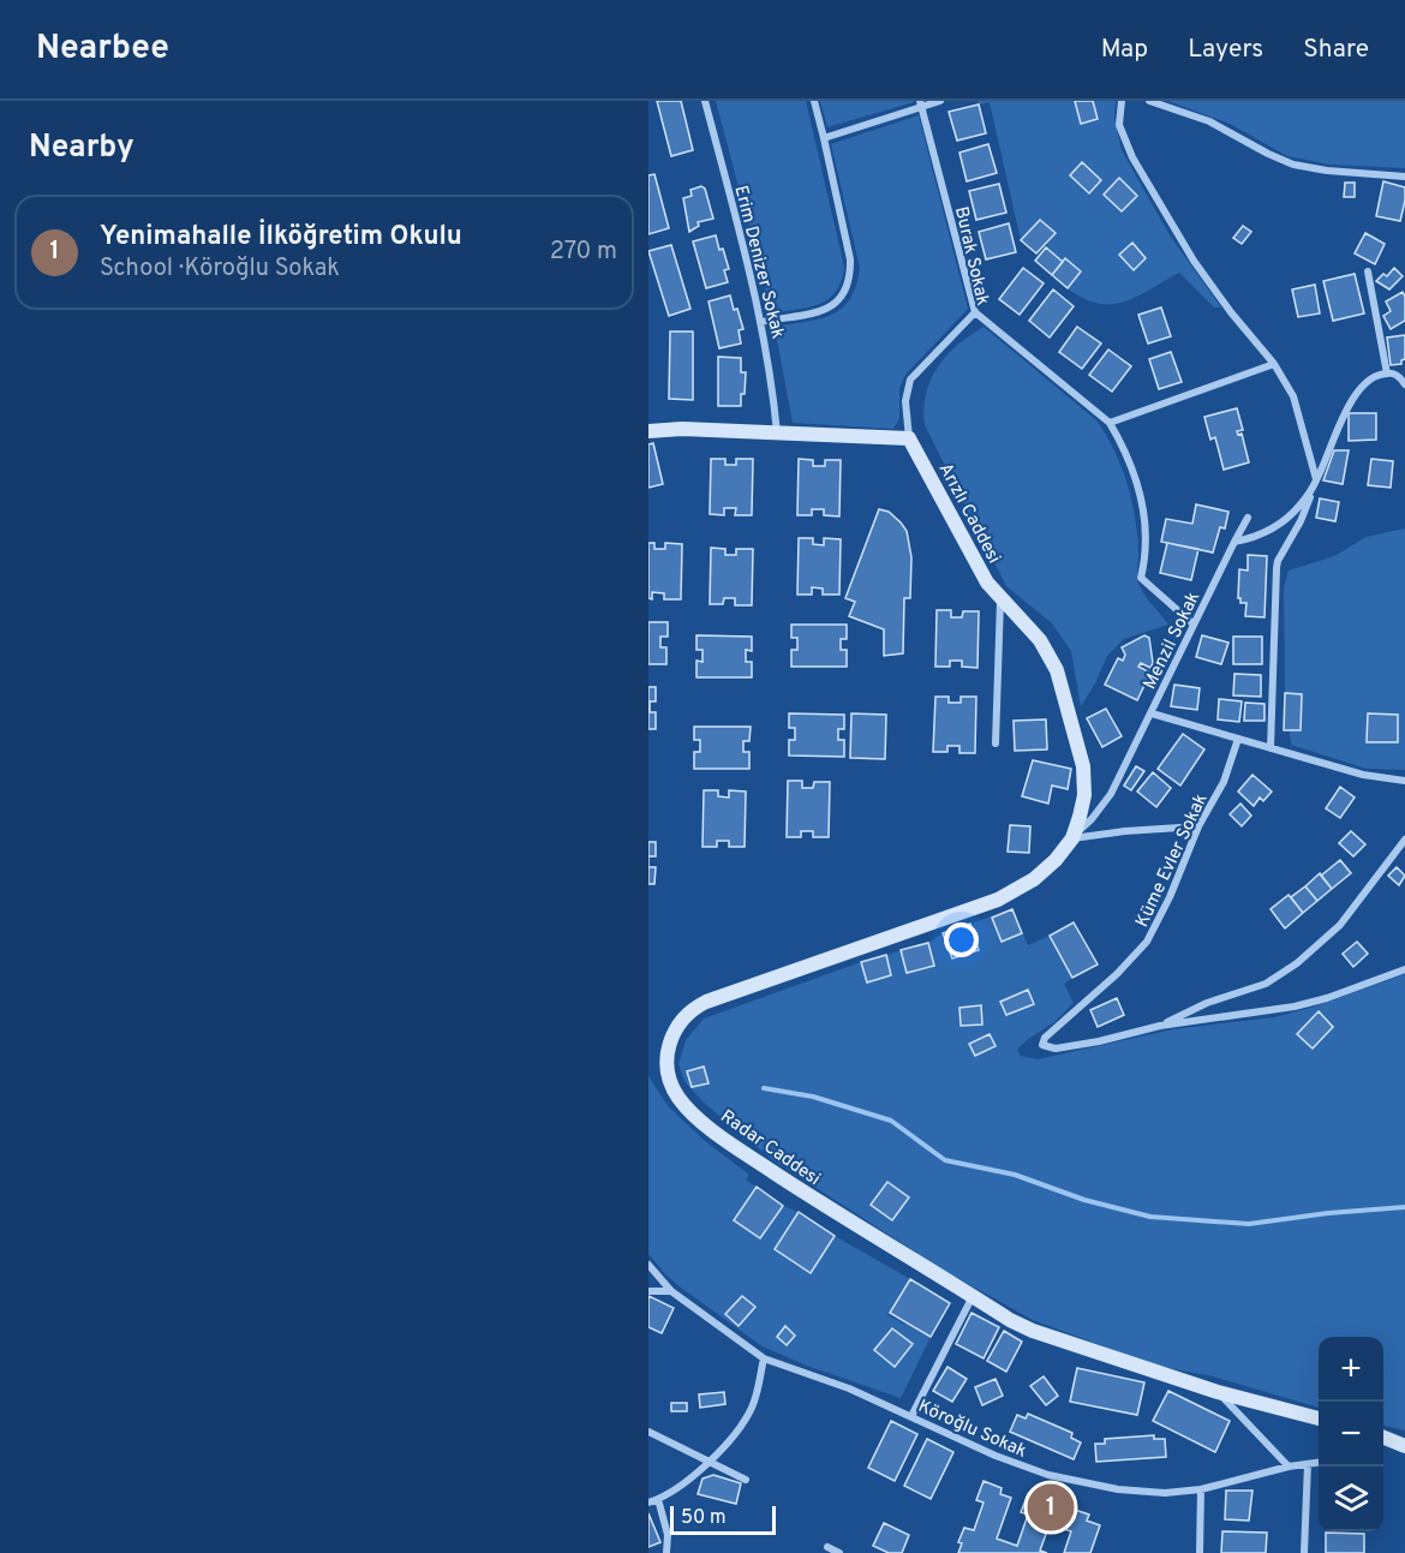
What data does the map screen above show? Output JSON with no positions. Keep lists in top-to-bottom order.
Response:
{
  "streets": {
    "street": [
      "Burak Sokak",
      "Erim Denizer Sokak",
      "Arızlı Caddesi",
      "Menzil Sokak",
      "Küme Evler Sokak",
      "Radar Caddesi",
      "Köroğlu Sokak"
    ]
  },
  "crossings": [
    ["Burak Sokak", "Arızlı Caddesi"],
    ["Arızlı Caddesi", "Menzil Sokak"],
    ["Arızlı Caddesi", "Radar Caddesi"],
    ["Menzil Sokak", "Radar Caddesi"]
  ],
  "scale_bar": "50 m",
  "page": {
    "header": "Nearbee",
    "nav": ["Map", "Layers", "Share"],
    "heading": "Nearby",
    "list": [
      {
        "mark": "1",
        "name": "Yenimahalle İlköğretim Okulu",
        "note": "School · Köroğlu Sokak",
        "value": "270 m"
      }
    ],
    "map_buttons": ["+", "−"],
    "pins": "1",
    "scale": "50 m"
  }
}
